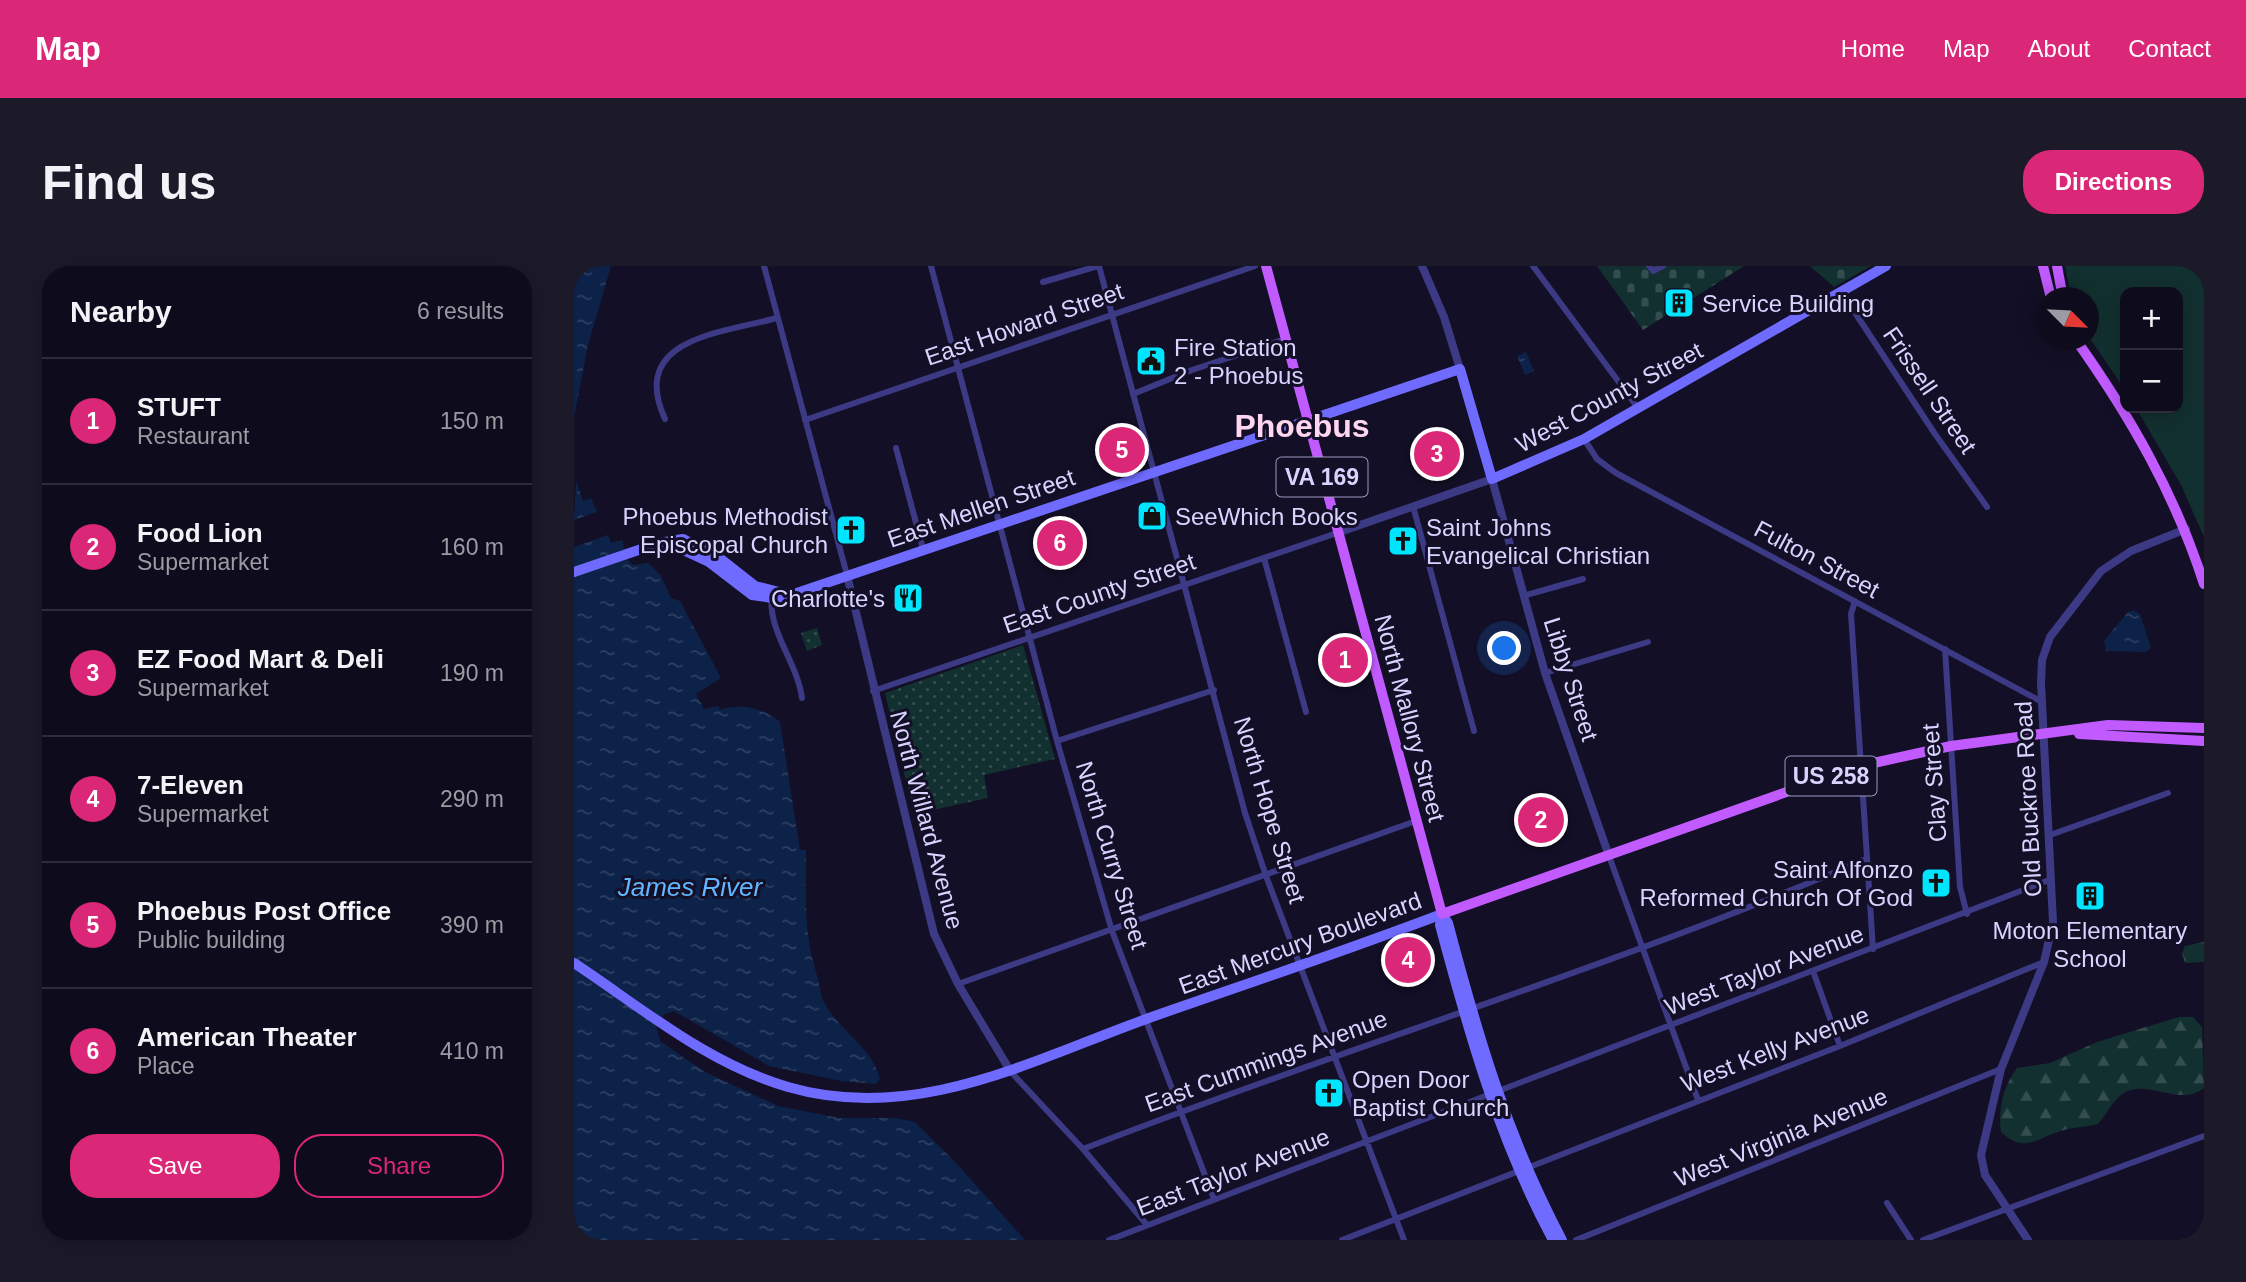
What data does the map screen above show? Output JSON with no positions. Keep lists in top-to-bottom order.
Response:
{
  "streets": {
    "main road": [
      "West County Street",
      "VA 169",
      "East Mellen Street",
      "Libby Street",
      "North Mallory Street",
      "US 258",
      "East Mercury Boulevard"
    ],
    "street": [
      "East Howard Street",
      "Frissell Street",
      "Fulton Street",
      "East County Street",
      "Clay Street",
      "Old Buckroe Road",
      "North Hope Street",
      "North Willard Avenue",
      "North Curry Street",
      "West Taylor Avenue",
      "West Kelly Avenue",
      "East Cummings Avenue",
      "West Virginia Avenue",
      "East Taylor Avenue"
    ]
  },
  "crossings": [
    ["East Howard Street", "North Hope Street"],
    ["East Howard Street", "North Curry Street"],
    ["Frissell Street", "West County Street"],
    ["West County Street", "VA 169"],
    ["West County Street", "Fulton Street"],
    ["West County Street", "East County Street"],
    ["West County Street", "Libby Street"],
    ["West County Street", "North Mallory Street"],
    ["VA 169", "East Mellen Street"],
    ["VA 169", "East County Street"],
    ["VA 169", "North Mallory Street"],
    ["East Mellen Street", "Libby Street"],
    ["East Mellen Street", "North Hope Street"],
    ["East Mellen Street", "North Willard Avenue"],
    ["East Mellen Street", "North Curry Street"],
    ["Fulton Street", "Clay Street"],
    ["Fulton Street", "Old Buckroe Road"],
    ["East County Street", "North Mallory Street"],
    ["East County Street", "North Hope Street"],
    ["East County Street", "North Willard Avenue"],
    ["East County Street", "North Curry Street"],
    ["Libby Street", "East Mercury Boulevard"],
    ["Libby Street", "West Taylor Avenue"],
    ["Libby Street", "West Kelly Avenue"],
    ["Libby Street", "East Cummings Avenue"],
    ["North Mallory Street", "East Mercury Boulevard"],
    ["North Mallory Street", "West Taylor Avenue"],
    ["North Mallory Street", "West Kelly Avenue"],
    ["North Mallory Street", "East Cummings Avenue"],
    ["North Mallory Street", "East Taylor Avenue"],
    ["Clay Street", "East Mercury Boulevard"],
    ["Clay Street", "West Taylor Avenue"],
    ["Old Buckroe Road", "East Mercury Boulevard"],
    ["Old Buckroe Road", "West Taylor Avenue"],
    ["Old Buckroe Road", "West Kelly Avenue"],
    ["Old Buckroe Road", "West Virginia Avenue"],
    ["North Hope Street", "East Mercury Boulevard"],
    ["North Hope Street", "West Kelly Avenue"],
    ["North Hope Street", "East Cummings Avenue"],
    ["North Hope Street", "East Taylor Avenue"],
    ["North Willard Avenue", "East Mercury Boulevard"],
    ["North Willard Avenue", "East Cummings Avenue"],
    ["North Willard Avenue", "East Taylor Avenue"],
    ["North Curry Street", "East Mercury Boulevard"],
    ["North Curry Street", "East Cummings Avenue"],
    ["North Curry Street", "East Taylor Avenue"],
    ["West Taylor Avenue", "East Taylor Avenue"]
  ],
  "districts": ["Phoebus"],
  "water": ["James River"],
  "places": {
    "building": ["Service Building", "Moton Elementary School"],
    "public building": ["Fire Station 2 - Phoebus"],
    "shop": ["SeeWhich Books"],
    "church": [
      "Phoebus Methodist Episcopal Church",
      "Saint Johns Evangelical Christian",
      "Saint Alfonzo Reformed Church Of God",
      "Open Door Baptist Church"
    ],
    "restaurant": ["Charlotte's"]
  },
  "north": "bottom right",
  "page": {
    "header": "Map",
    "nav": [
      "Home",
      "Map",
      "About",
      "Contact"
    ],
    "buttons": [
      "Directions",
      ["Save", "Share"]
    ],
    "title": "Find us",
    "heading": ["Nearby", "6 results"],
    "map_buttons": ["+", "−"],
    "list": [
      {
        "mark": "1",
        "name": "STUFT",
        "note": "Restaurant",
        "value": "150 m"
      },
      {
        "mark": "2",
        "name": "Food Lion",
        "note": "Supermarket",
        "value": "160 m"
      },
      {
        "mark": "3",
        "name": "EZ Food Mart & Deli",
        "note": "Supermarket",
        "value": "190 m"
      },
      {
        "mark": "4",
        "name": "7-Eleven",
        "note": "Supermarket",
        "value": "290 m"
      },
      {
        "mark": "5",
        "name": "Phoebus Post Office",
        "note": "Public building",
        "value": "390 m"
      },
      {
        "mark": "6",
        "name": "American Theater",
        "note": "Place",
        "value": "410 m"
      }
    ],
    "pins": [
      "5",
      "3",
      "6",
      "1",
      "2",
      "4"
    ]
  }
}
